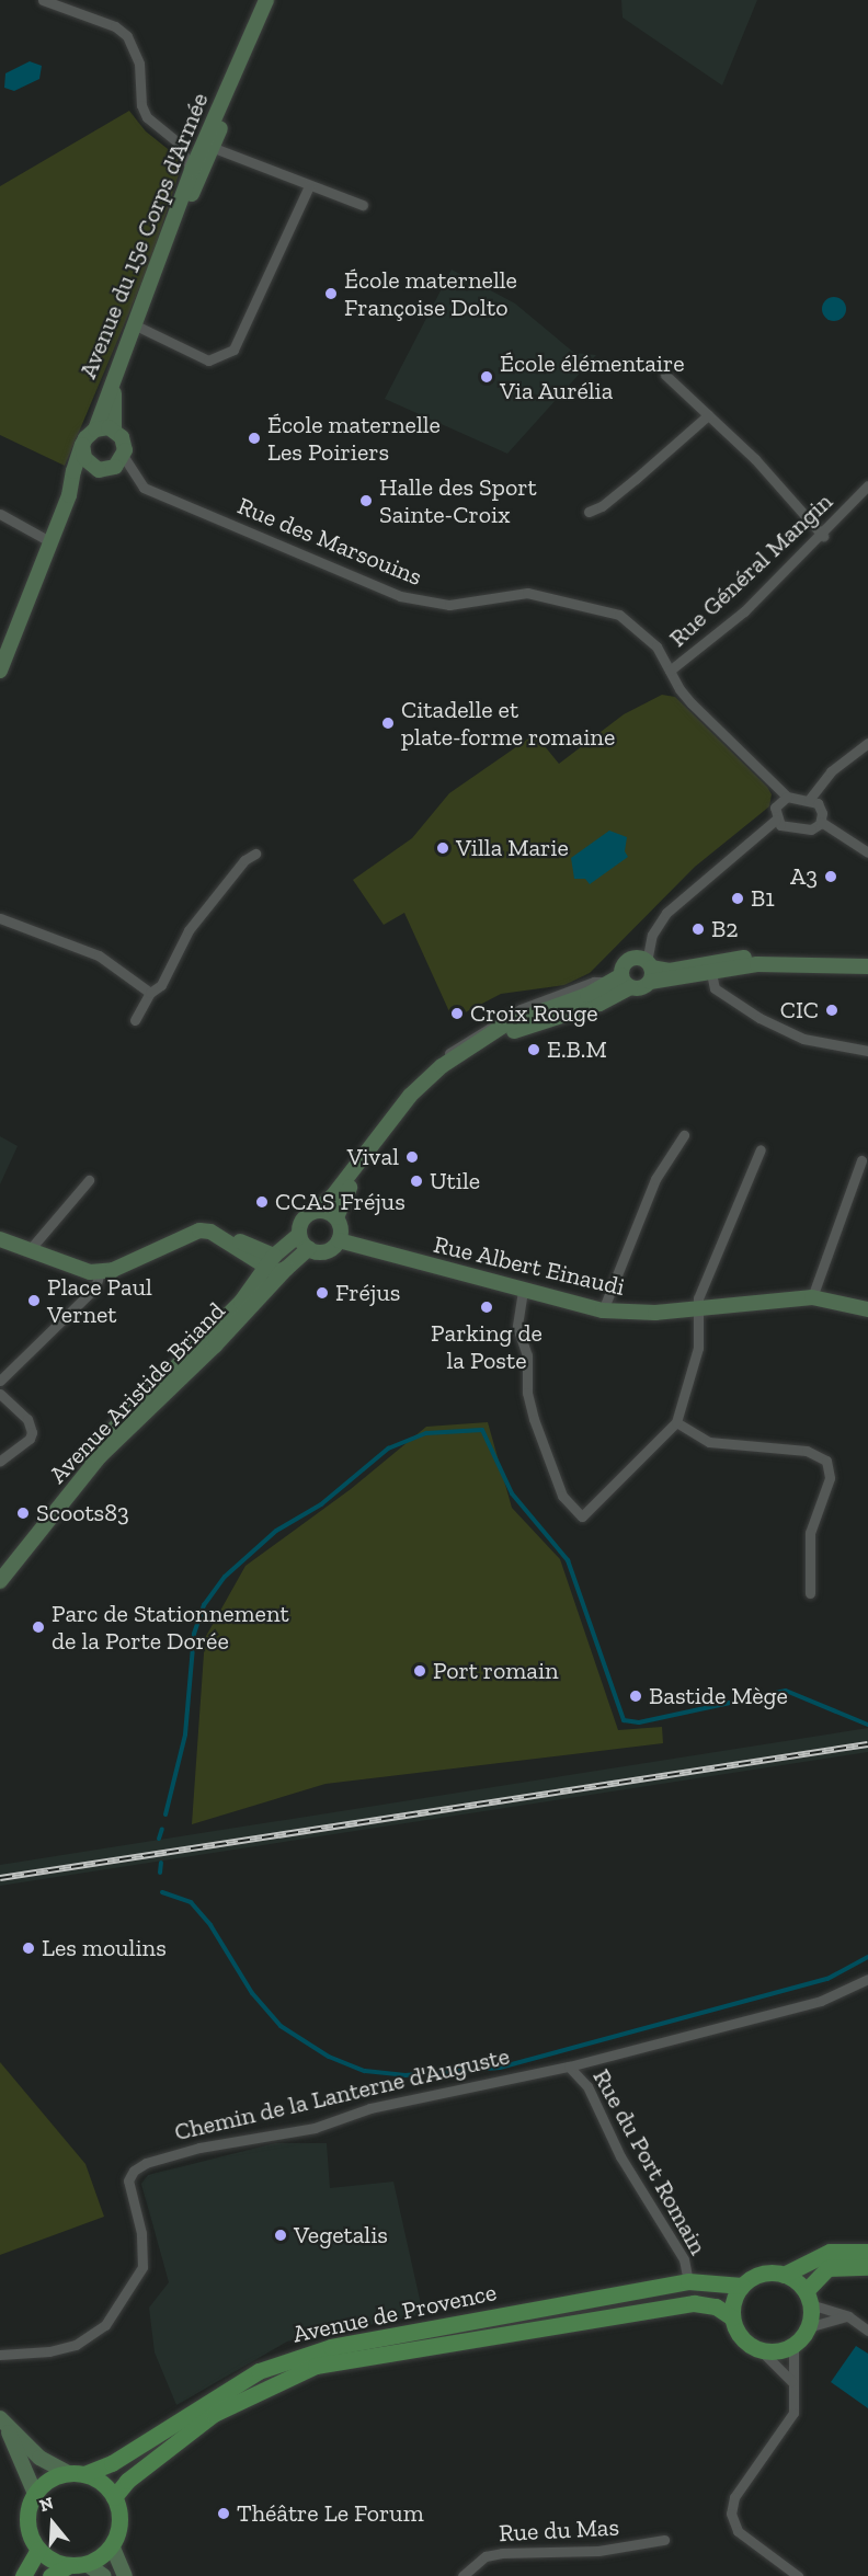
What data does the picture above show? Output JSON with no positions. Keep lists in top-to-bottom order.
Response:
{
  "streets": {
    "main road": [
      "Avenue du 15e Corps d'Armée",
      "Rue Albert Einaudi",
      "Avenue Aristide Briand",
      "Avenue de Provence"
    ],
    "street": [
      "Rue des Marsouins",
      "Rue Général Mangin",
      "Chemin de la Lanterne d'Auguste",
      "Rue du Port Romain",
      "Rue du Mas"
    ]
  },
  "crossings": [
    ["Avenue du 15e Corps d'Armée", "Rue des Marsouins"],
    ["Rue des Marsouins", "Rue Général Mangin"],
    ["Rue Albert Einaudi", "Avenue Aristide Briand"],
    ["Chemin de la Lanterne d'Auguste", "Rue du Port Romain"],
    ["Rue du Port Romain", "Avenue de Provence"]
  ],
  "places": [
    "École maternelle Françoise Dolto",
    "École élémentaire Via Aurélia",
    "École maternelle Les Poiriers",
    "Halle des Sport Sainte-Croix",
    "Citadelle et plate-forme romaine",
    "Villa Marie",
    "A3",
    "B1",
    "B2",
    "CIC",
    "Croix Rouge",
    "E.B.M",
    "Vival",
    "Utile",
    "CCAS Fréjus",
    "Fréjus",
    "Place Paul Vernet",
    "Parking de la Poste",
    "Scoots83",
    "Parc de Stationnement de la Porte Dorée",
    "Port romain",
    "Bastide Mège",
    "Les moulins",
    "Vegetalis",
    "Théâtre Le Forum"
  ],
  "north": "top"
}
